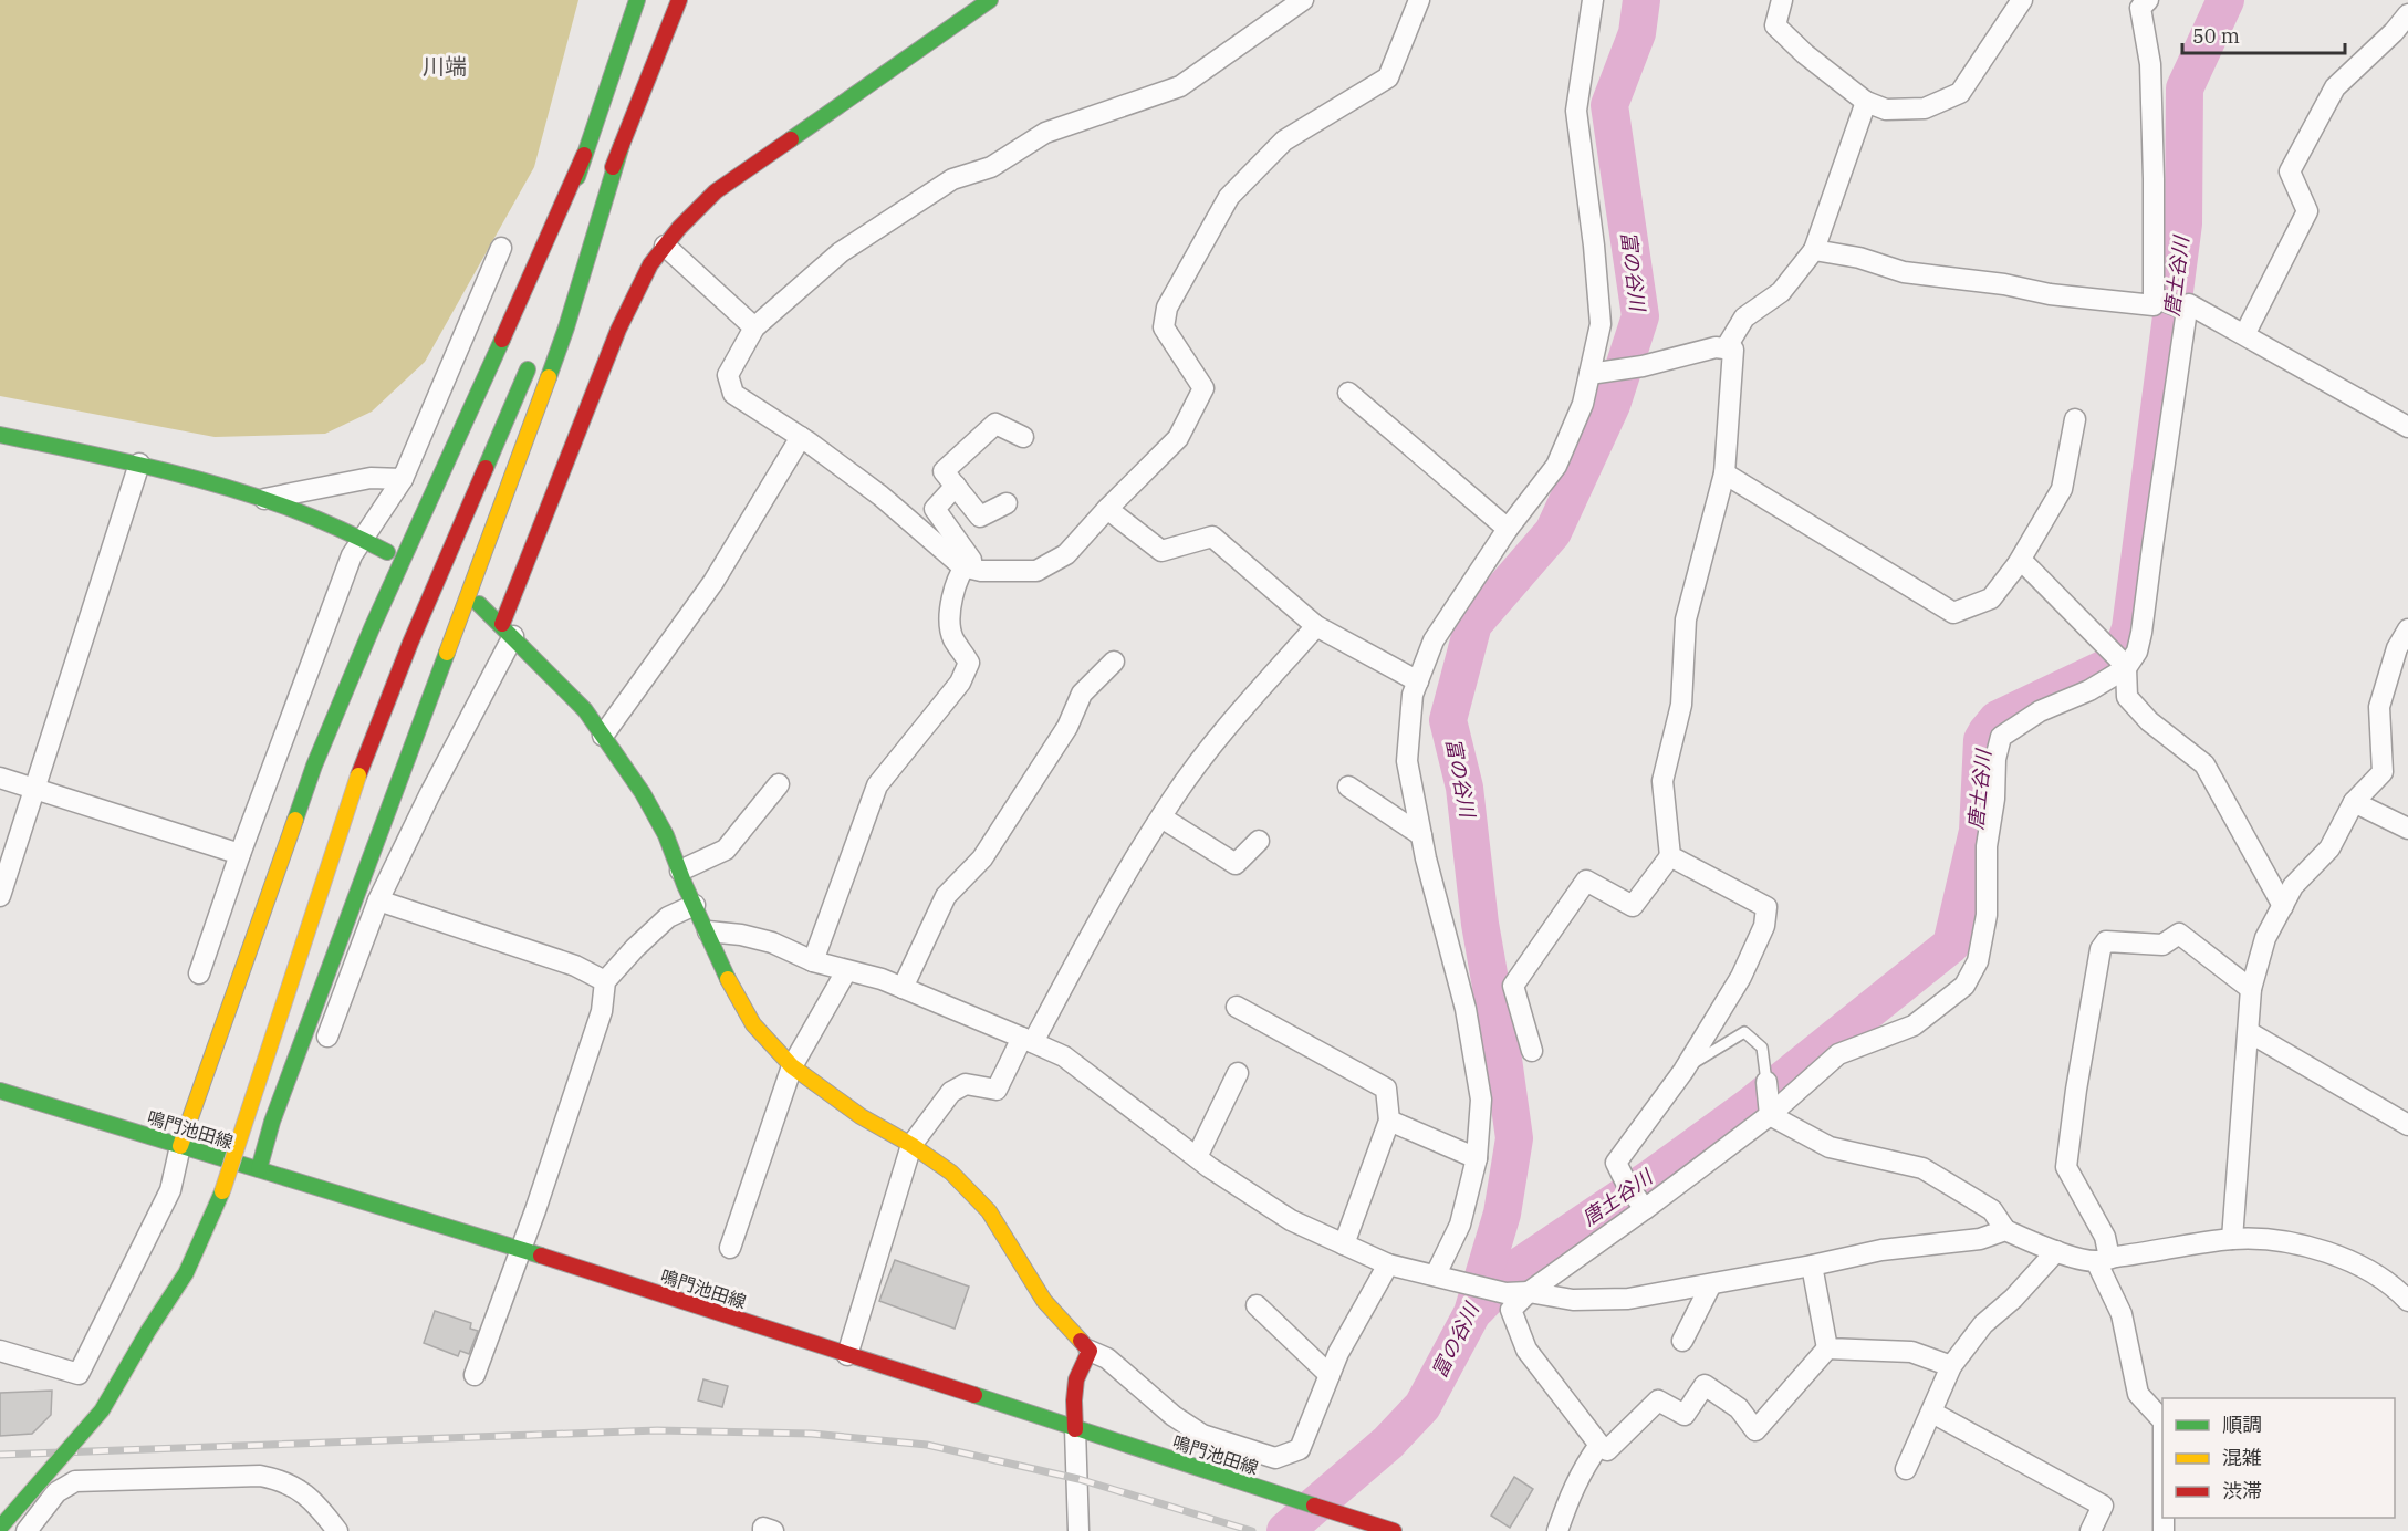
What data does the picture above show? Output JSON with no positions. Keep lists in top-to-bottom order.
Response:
{
  "streets": {
    "main road": ["鳴門池田線"]
  },
  "districts": ["川端"],
  "water": ["富の谷川", "唐土谷川"],
  "legend": ["順調", "混雑", "渋滞"],
  "scale_bar": "50 m"
}
